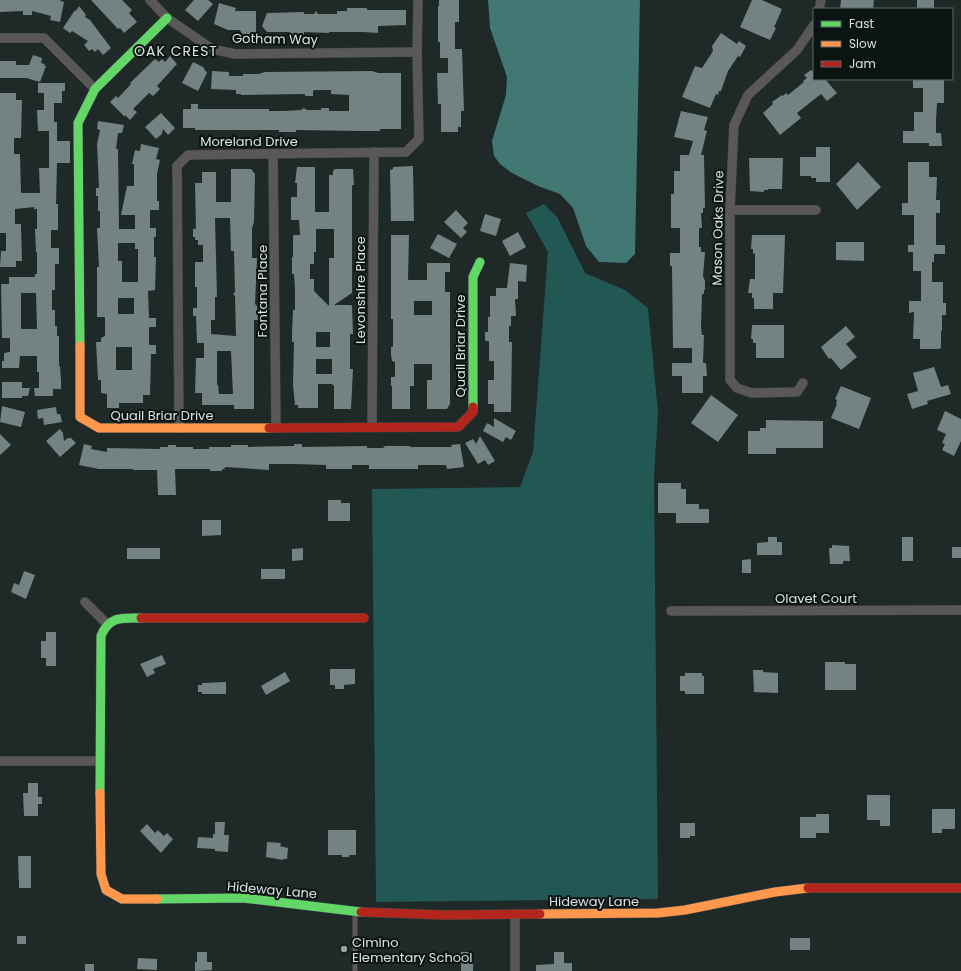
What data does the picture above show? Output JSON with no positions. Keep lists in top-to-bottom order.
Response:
{
  "streets": {
    "street": [
      "Gotham Way",
      "Moreland Drive",
      "Mason Oaks Drive",
      "Levonshire Place",
      "Fontana Place",
      "Quail Briar Drive",
      "Olavet Court",
      "Hideway Lane"
    ]
  },
  "crossings": [
    ["Gotham Way", "Moreland Drive"],
    ["Gotham Way", "Quail Briar Drive"],
    ["Moreland Drive", "Levonshire Place"],
    ["Moreland Drive", "Fontana Place"],
    ["Moreland Drive", "Quail Briar Drive"],
    ["Levonshire Place", "Quail Briar Drive"],
    ["Fontana Place", "Quail Briar Drive"]
  ],
  "districts": ["OAK CREST"],
  "places": ["Cimino Elementary School"],
  "legend": ["Fast", "Slow", "Jam"]
}
